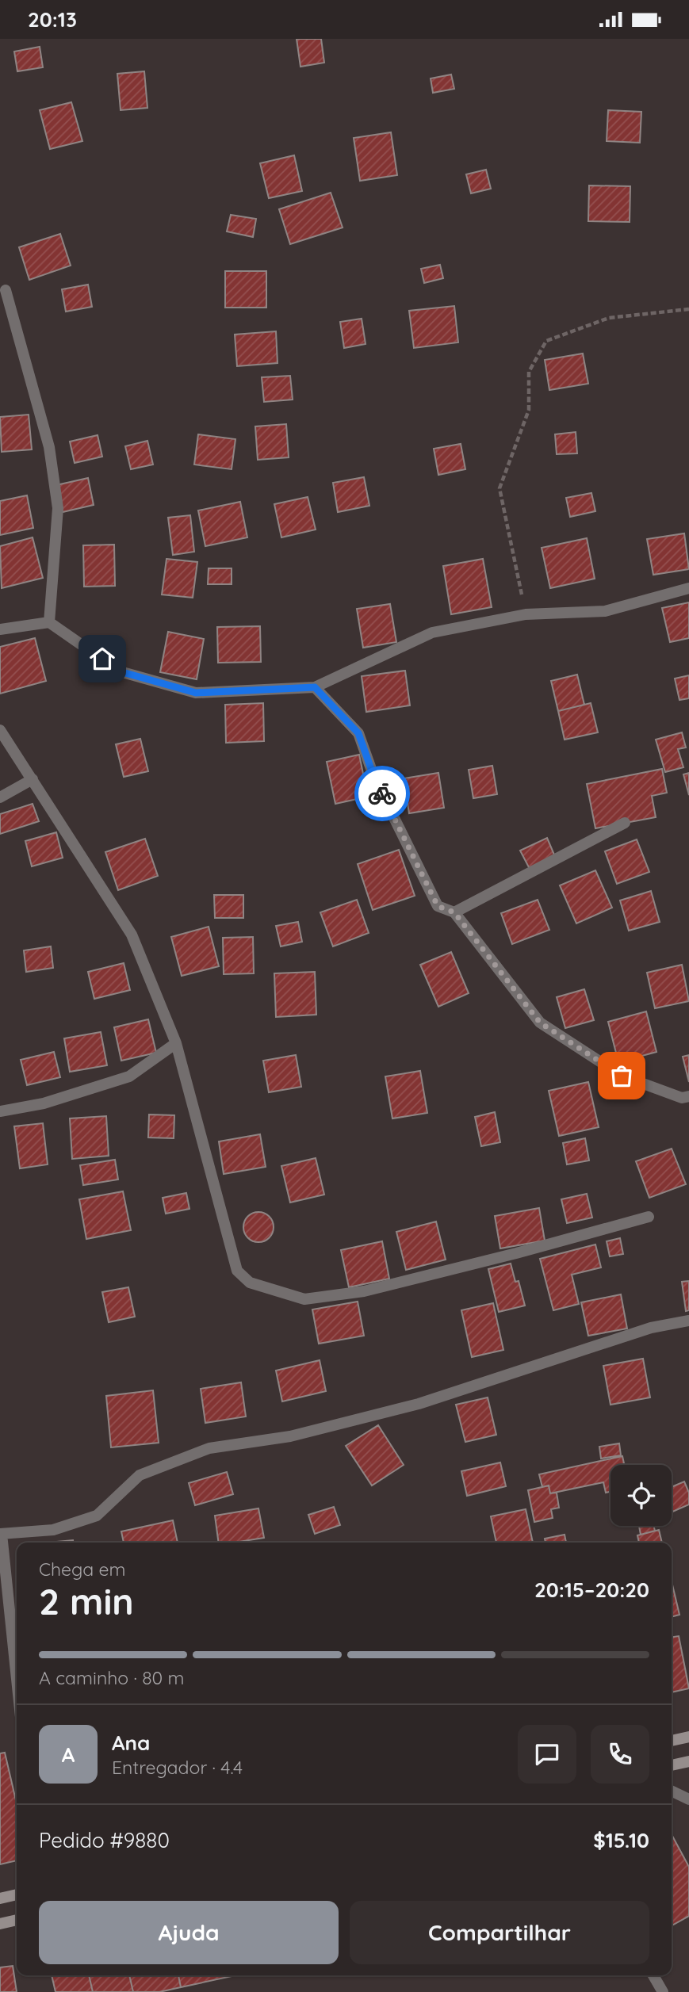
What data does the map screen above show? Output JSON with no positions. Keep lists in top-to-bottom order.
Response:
{
  "page": {
    "status": "20:13",
    "heading": ["2 min", "Chega em", "20:15–20:20"],
    "panel": [
      "Ana",
      "Entregador · 4.4",
      "Pedido #9880",
      "$15.10"
    ],
    "bar": "A caminho · 80 m",
    "round": "A",
    "buttons": ["Ajuda", "Compartilhar"]
  }
}
